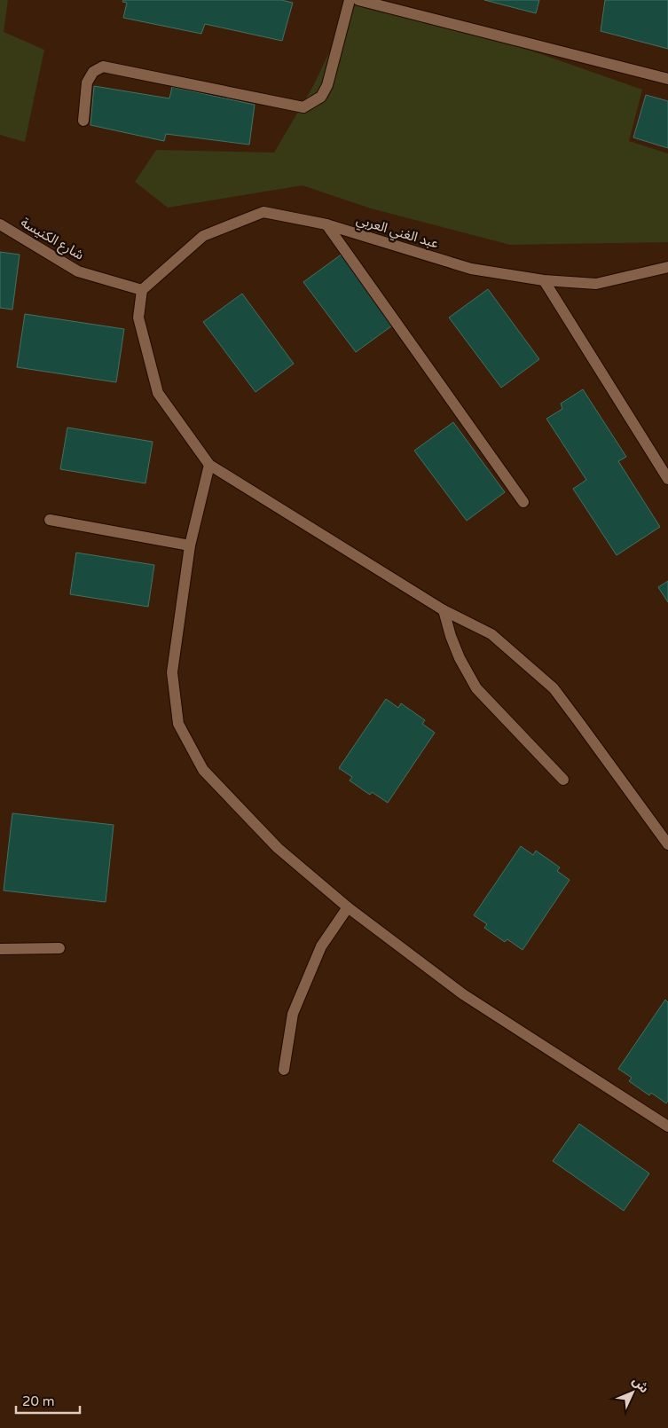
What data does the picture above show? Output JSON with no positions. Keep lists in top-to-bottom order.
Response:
{
  "streets": {
    "street": ["عبد الغني العربي", "شارع الكنيسة"]
  },
  "crossings": [
    ["عبد الغني العربي", "شارع الكنيسة"]
  ],
  "scale_bar": "20 m",
  "north": "top right"
}
